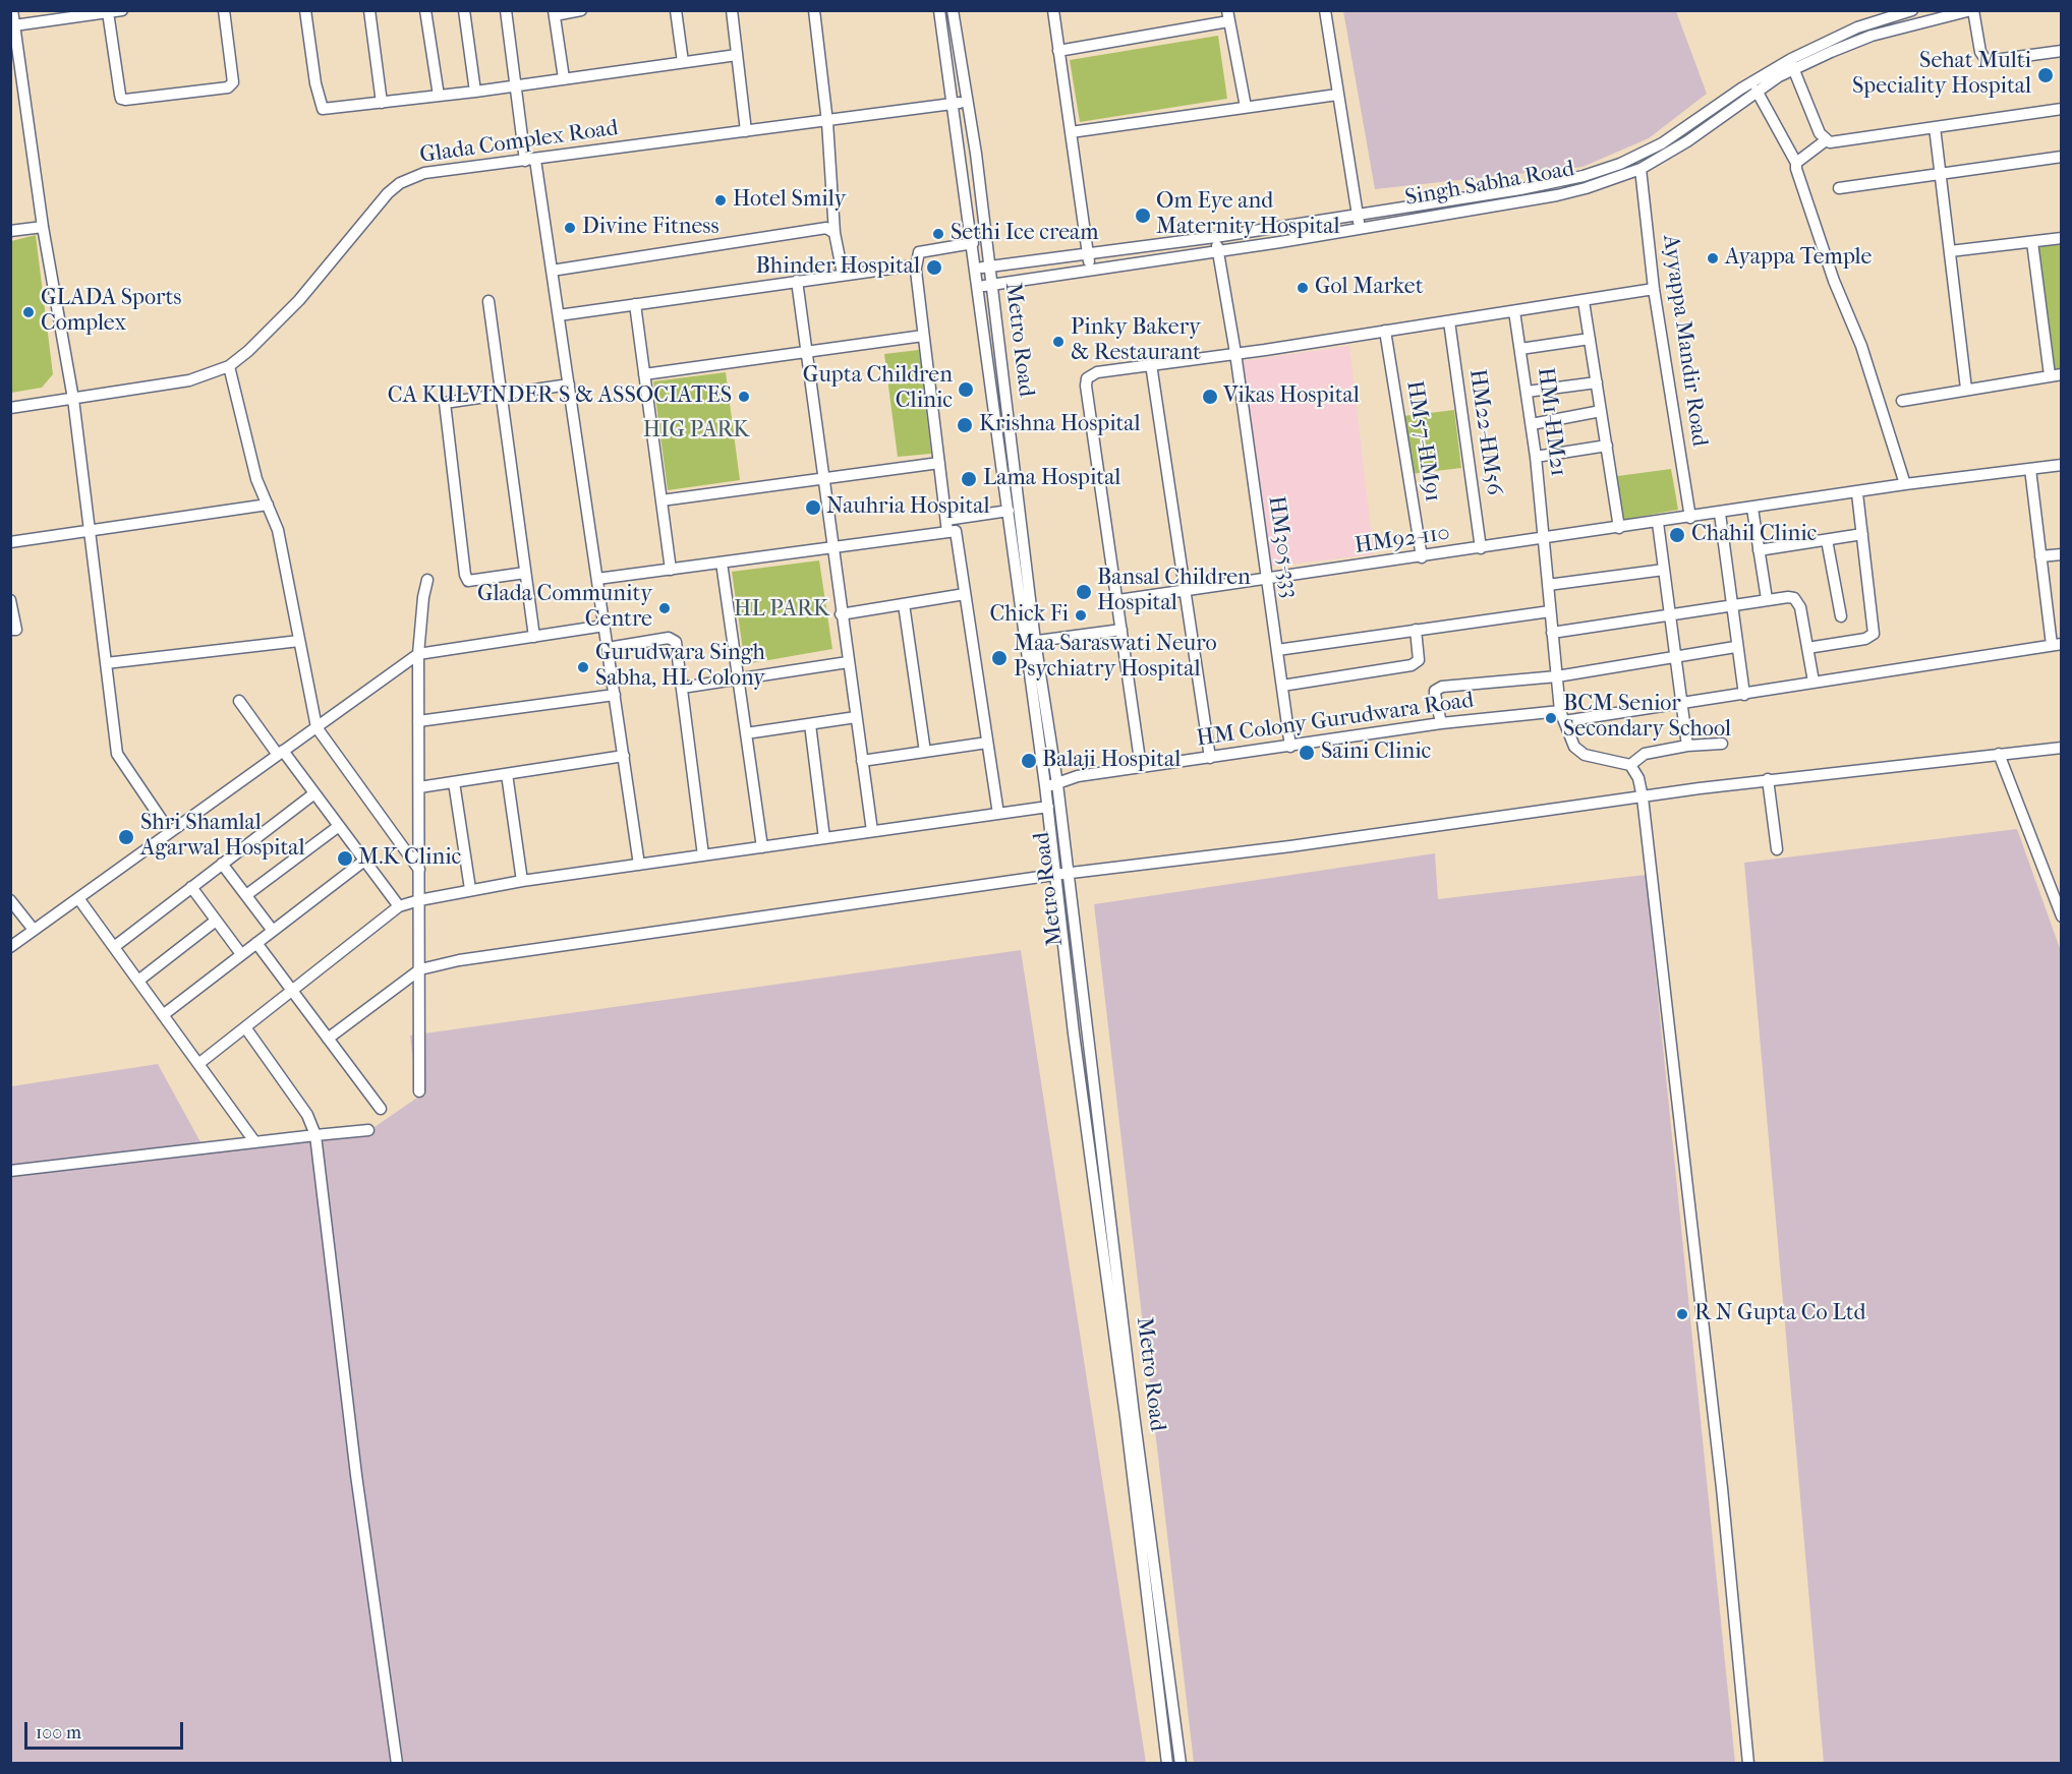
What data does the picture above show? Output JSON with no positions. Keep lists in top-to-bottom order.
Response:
{
  "streets": {
    "street": [
      "Glada Complex Road",
      "Singh Sabha Road",
      "Metro Road",
      "Ayyappa Mandir Road",
      "HM1-HM21",
      "HM22-HM56",
      "HM57-HM91",
      "HM92-110",
      "HM305-333",
      "HM Colony Gurudwara Road"
    ]
  },
  "crossings": [
    ["Glada Complex Road", "Metro Road"],
    ["Singh Sabha Road", "Metro Road"],
    ["Singh Sabha Road", "Ayyappa Mandir Road"],
    ["Singh Sabha Road", "HM305-333"],
    ["Metro Road", "HM Colony Gurudwara Road"],
    ["Ayyappa Mandir Road", "HM92-110"],
    ["HM1-HM21", "HM92-110"],
    ["HM1-HM21", "HM Colony Gurudwara Road"],
    ["HM22-HM56", "HM92-110"],
    ["HM57-HM91", "HM92-110"],
    ["HM92-110", "HM305-333"],
    ["HM305-333", "HM Colony Gurudwara Road"]
  ],
  "parks": ["HIG PARK", "HL PARK"],
  "places": [
    "Sehat Multi Speciality Hospital",
    "Hotel Smily",
    "Om Eye and Maternity Hospital",
    "Divine Fitness",
    "Sethi Ice cream",
    "Ayappa Temple",
    "Bhinder Hospital",
    "Gol Market",
    "GLADA Sports Complex",
    "Pinky Bakery & Restaurant",
    "Gupta Children Clinic",
    "CA KULVINDER S & ASSOCIATES",
    "Vikas Hospital",
    "Krishna Hospital",
    "Lama Hospital",
    "Nauhria Hospital",
    "Chahil Clinic",
    "Bansal Children Hospital",
    "Glada Community Centre",
    "Chick Fi",
    "Maa Saraswati Neuro Psychiatry Hospital",
    "Gurudwara Singh Sabha, HL Colony",
    "BCM Senior Secondary School",
    "Saini Clinic",
    "Balaji Hospital",
    "Shri Shamlal Agarwal Hospital",
    "M.K Clinic",
    "R N Gupta Co Ltd"
  ],
  "scale_bar": "100 m"
}
